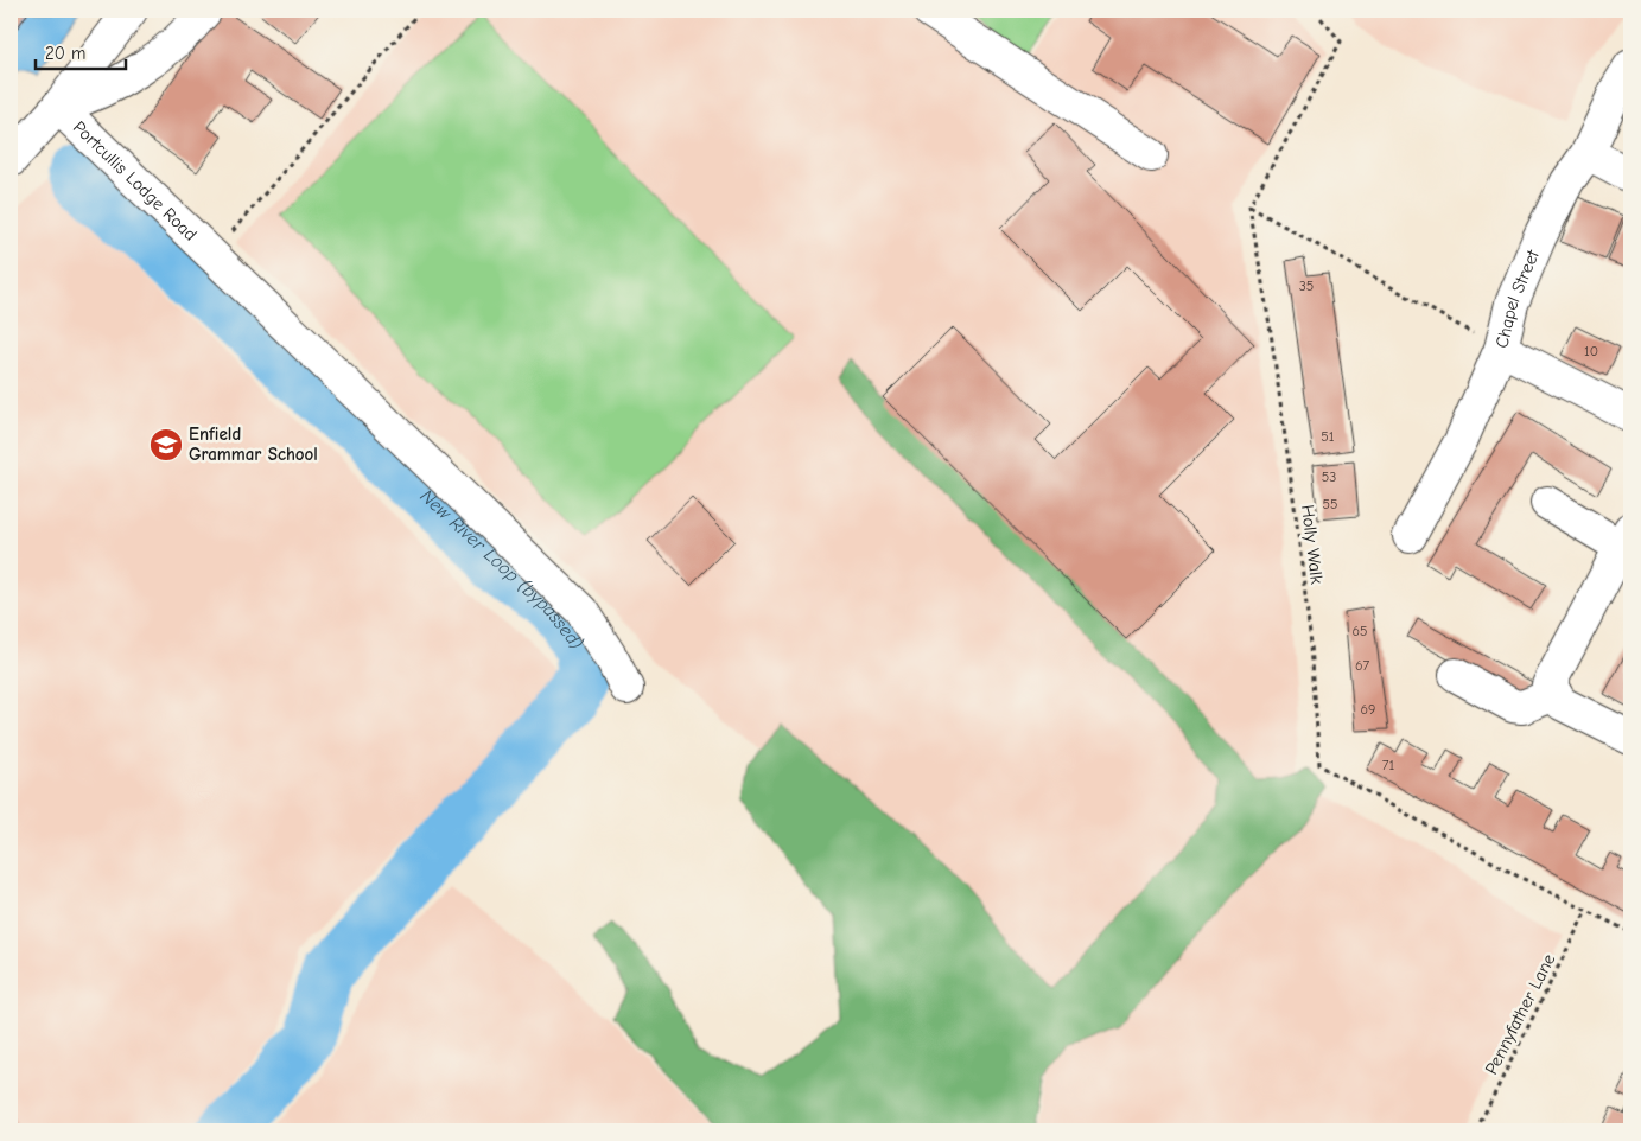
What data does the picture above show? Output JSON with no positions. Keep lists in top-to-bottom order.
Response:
{
  "streets": {
    "street": ["Portcullis Lodge Road", "Chapel Street"],
    "path": ["Holly Walk", "Pennyfather Lane"]
  },
  "crossings": [
    ["Holly Walk", "Pennyfather Lane"]
  ],
  "water": ["New River Loop (bypassed)"],
  "places": {
    "school or university": ["Enfield Grammar School"]
  },
  "house_numbers": [
    "35",
    "10",
    "51",
    "53",
    "55",
    "65",
    "67",
    "69",
    "71"
  ],
  "scale_bar": "20 m"
}
